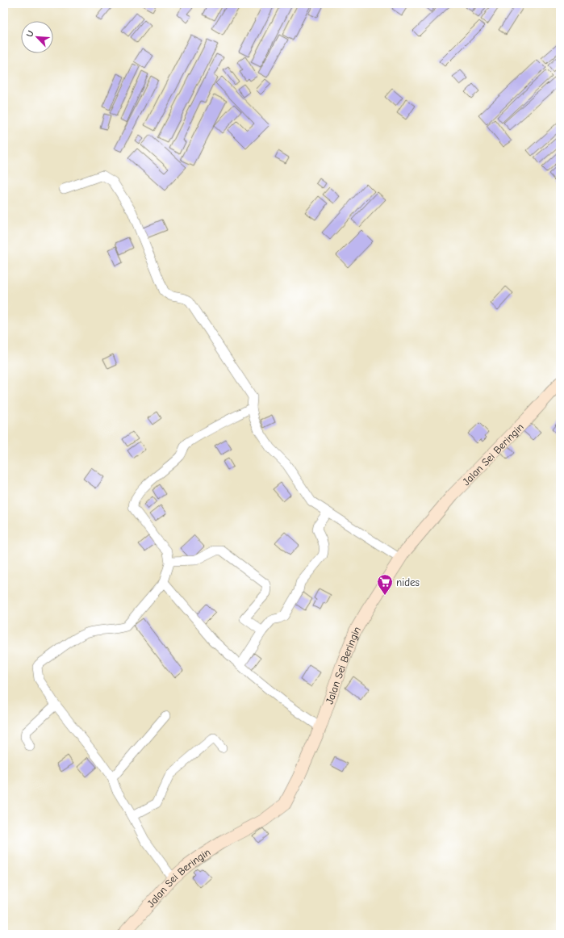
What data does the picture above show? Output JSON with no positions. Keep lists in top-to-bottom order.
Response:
{
  "streets": {
    "street": ["Jalan Sei Beringin"]
  },
  "places": {
    "supermarket": ["nides"]
  },
  "north": "top left"
}
